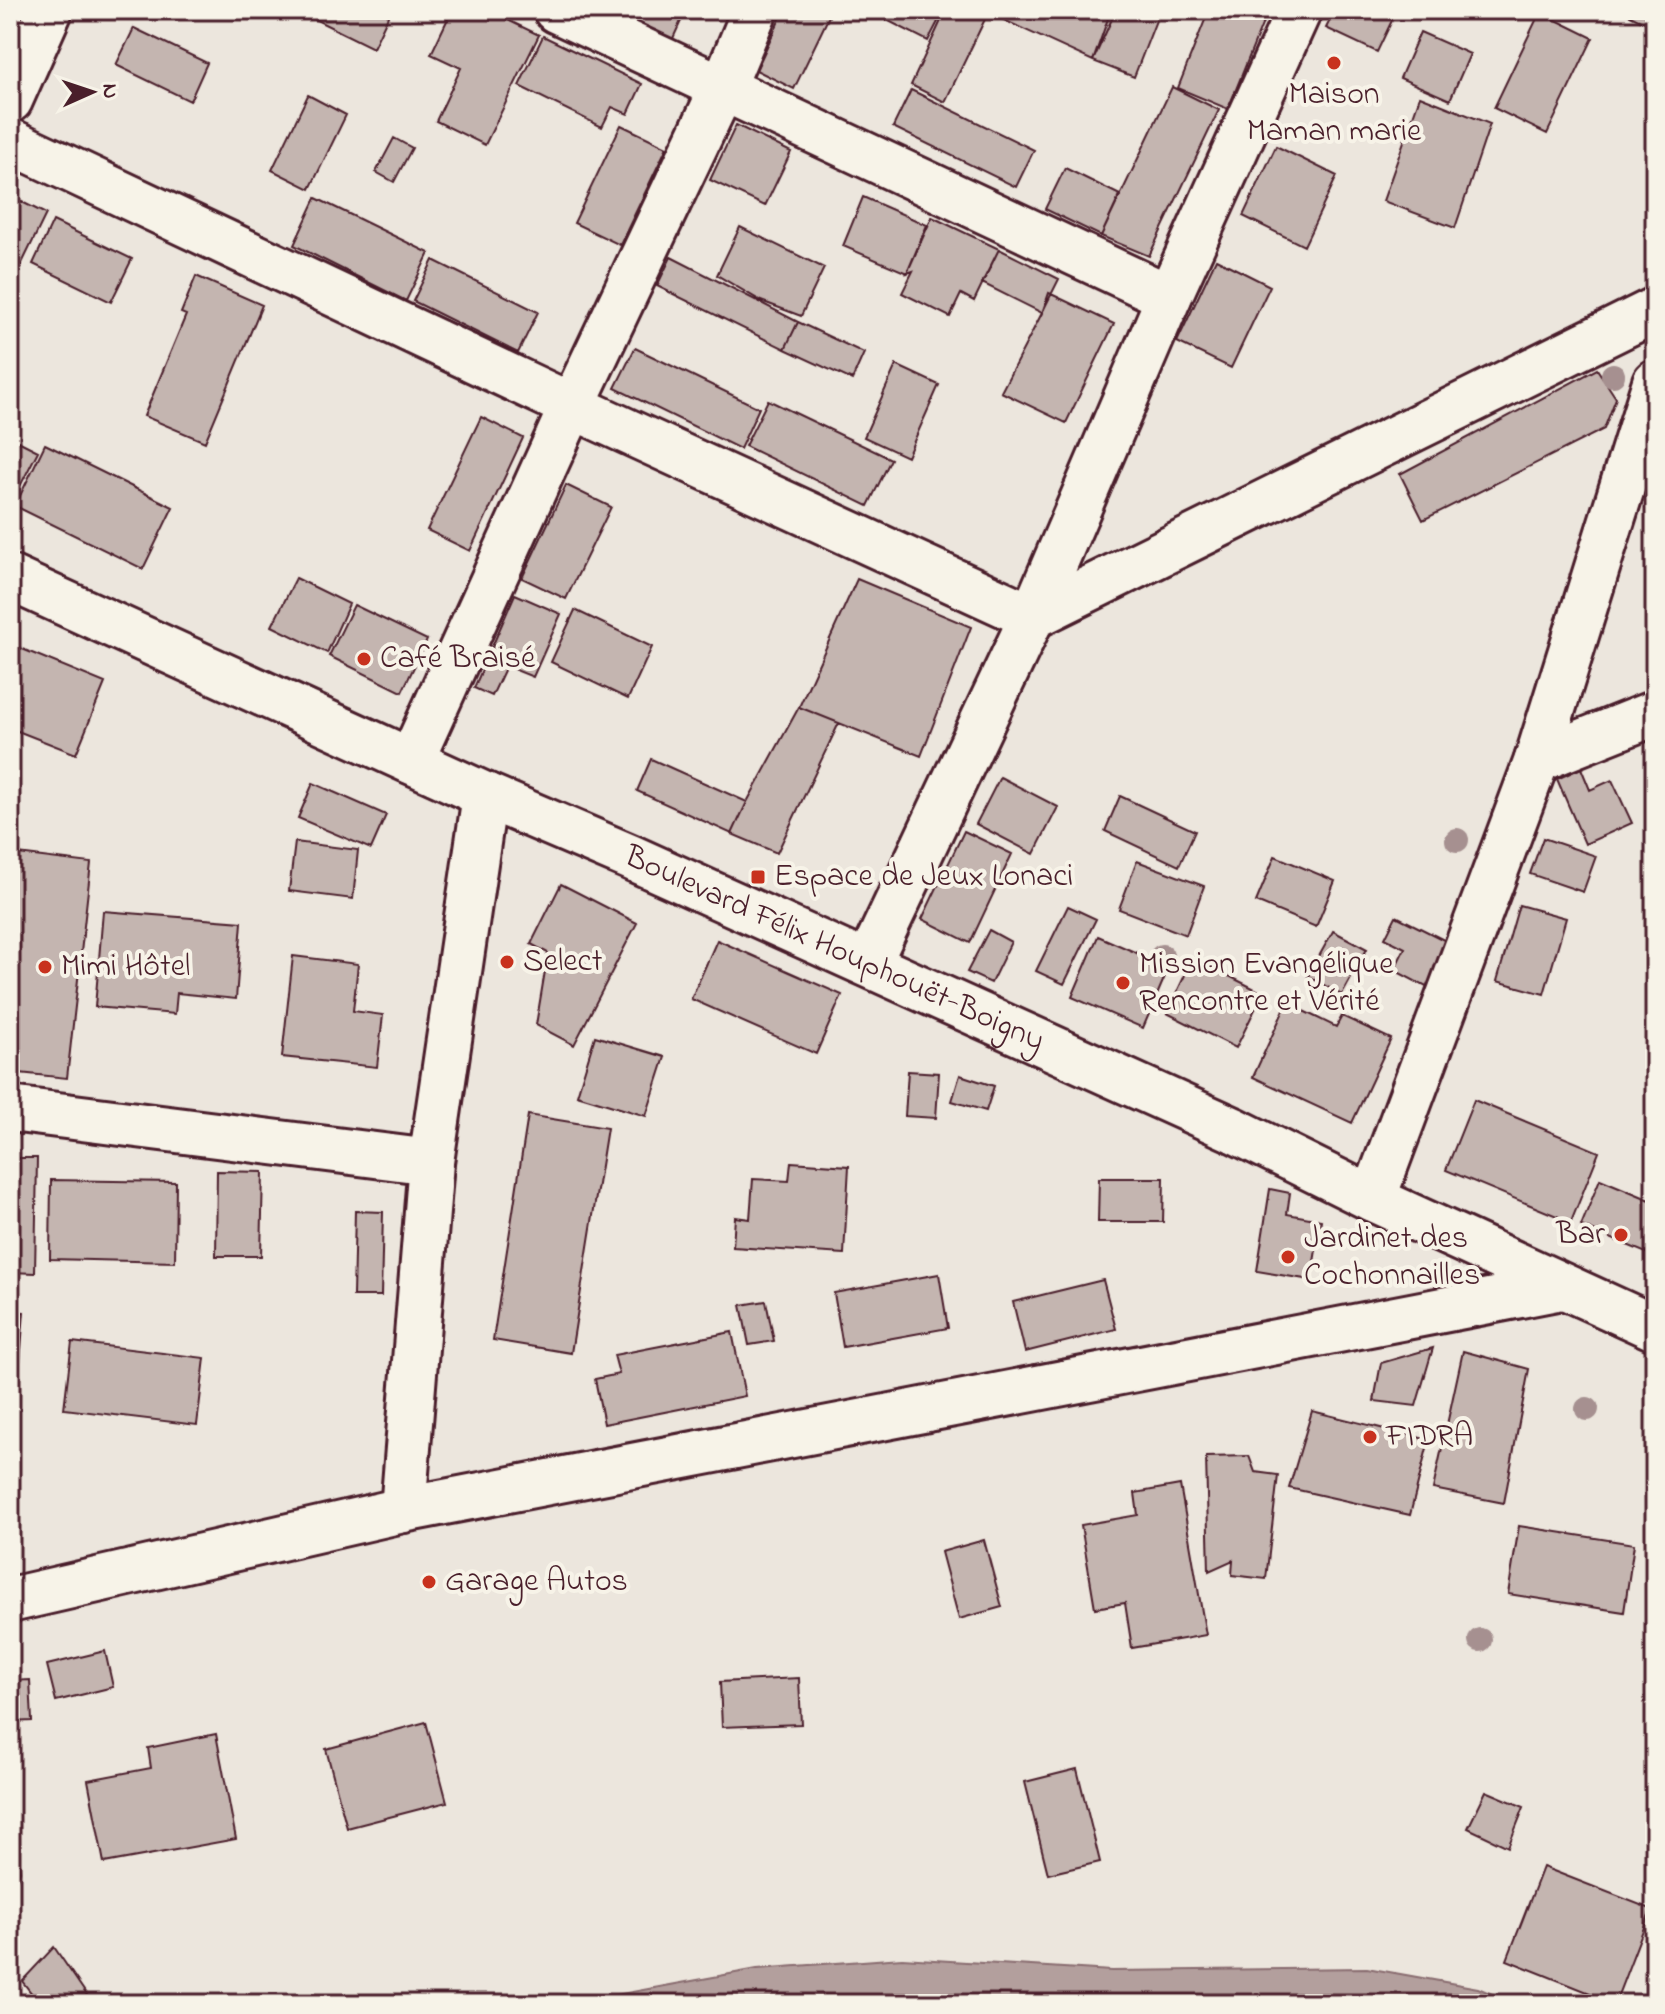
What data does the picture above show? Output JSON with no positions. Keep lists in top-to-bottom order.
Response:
{
  "streets": {
    "street": ["Boulevard Félix Houphouët-Boigny"]
  },
  "places": {
    "other": [
      "Maison Maman marie",
      "Café Braisé",
      "Select",
      "Mimi Hôtel",
      "Mission Evangélique Rencontre et Vérité",
      "Bar",
      "Jardinet des Cochonnailles",
      "FIDRA",
      "Garage Autos"
    ],
    "transit": ["Espace de Jeux Lonaci"]
  },
  "north": "right"
}
